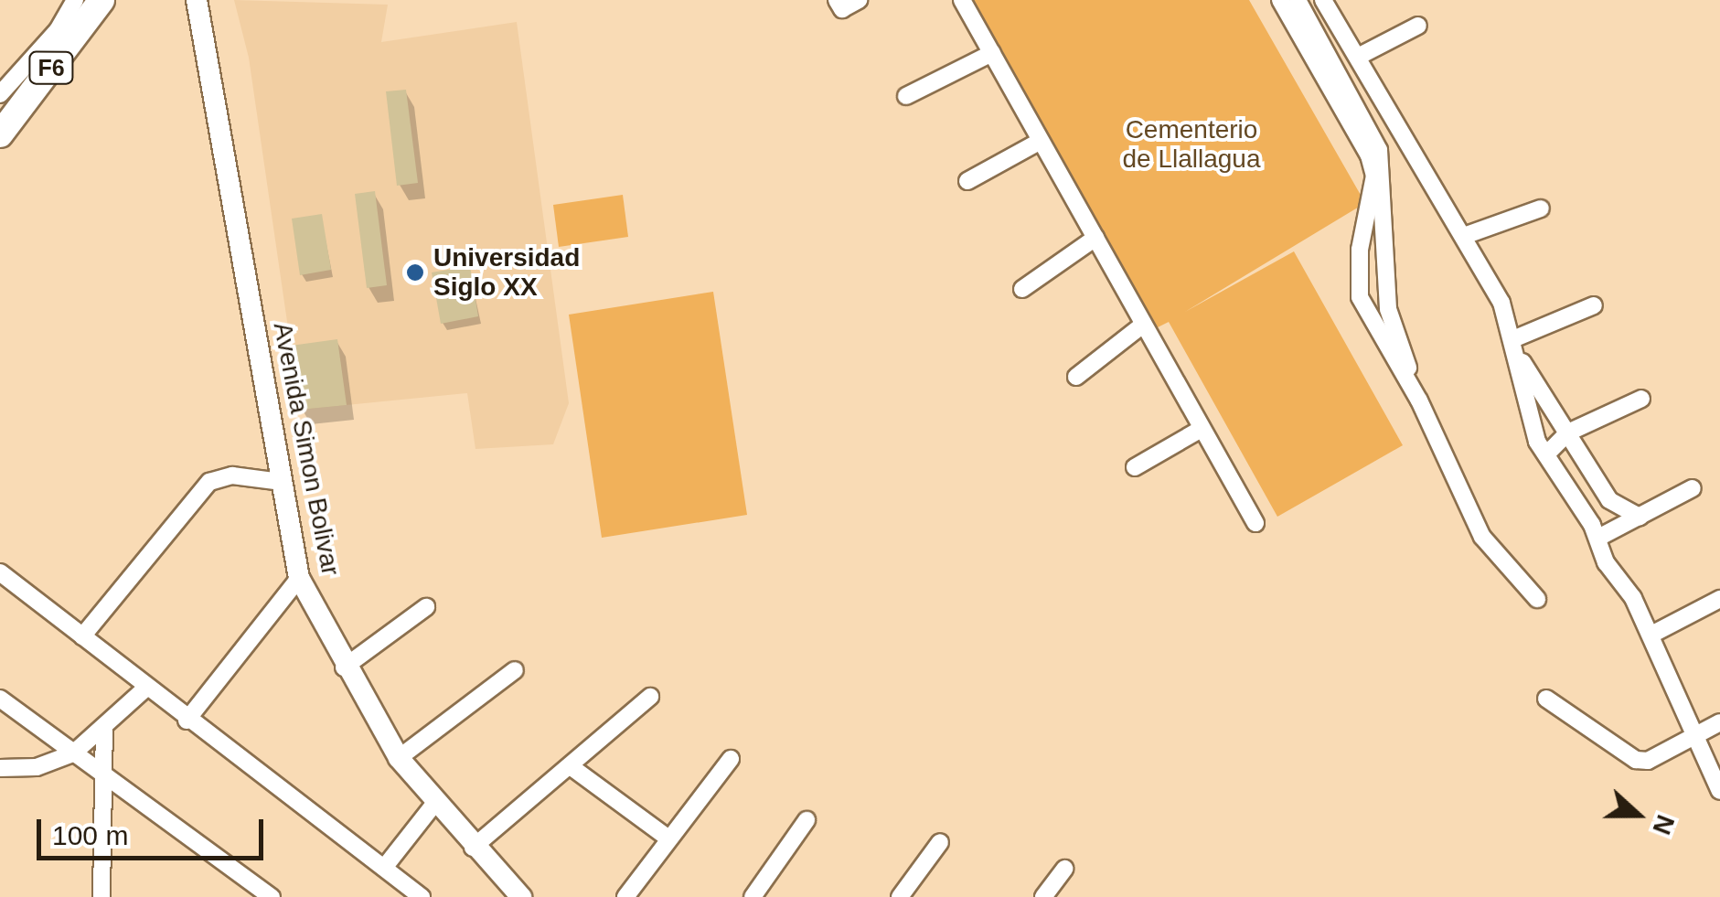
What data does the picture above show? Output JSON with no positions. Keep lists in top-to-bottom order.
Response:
{
  "streets": {
    "highway": ["F6"],
    "main road": ["Avenida Simon Bolivar"]
  },
  "parks": ["Cementerio de Llallagua"],
  "places": ["Universidad Siglo XX"],
  "scale_bar": "100 m",
  "north": "right"
}
